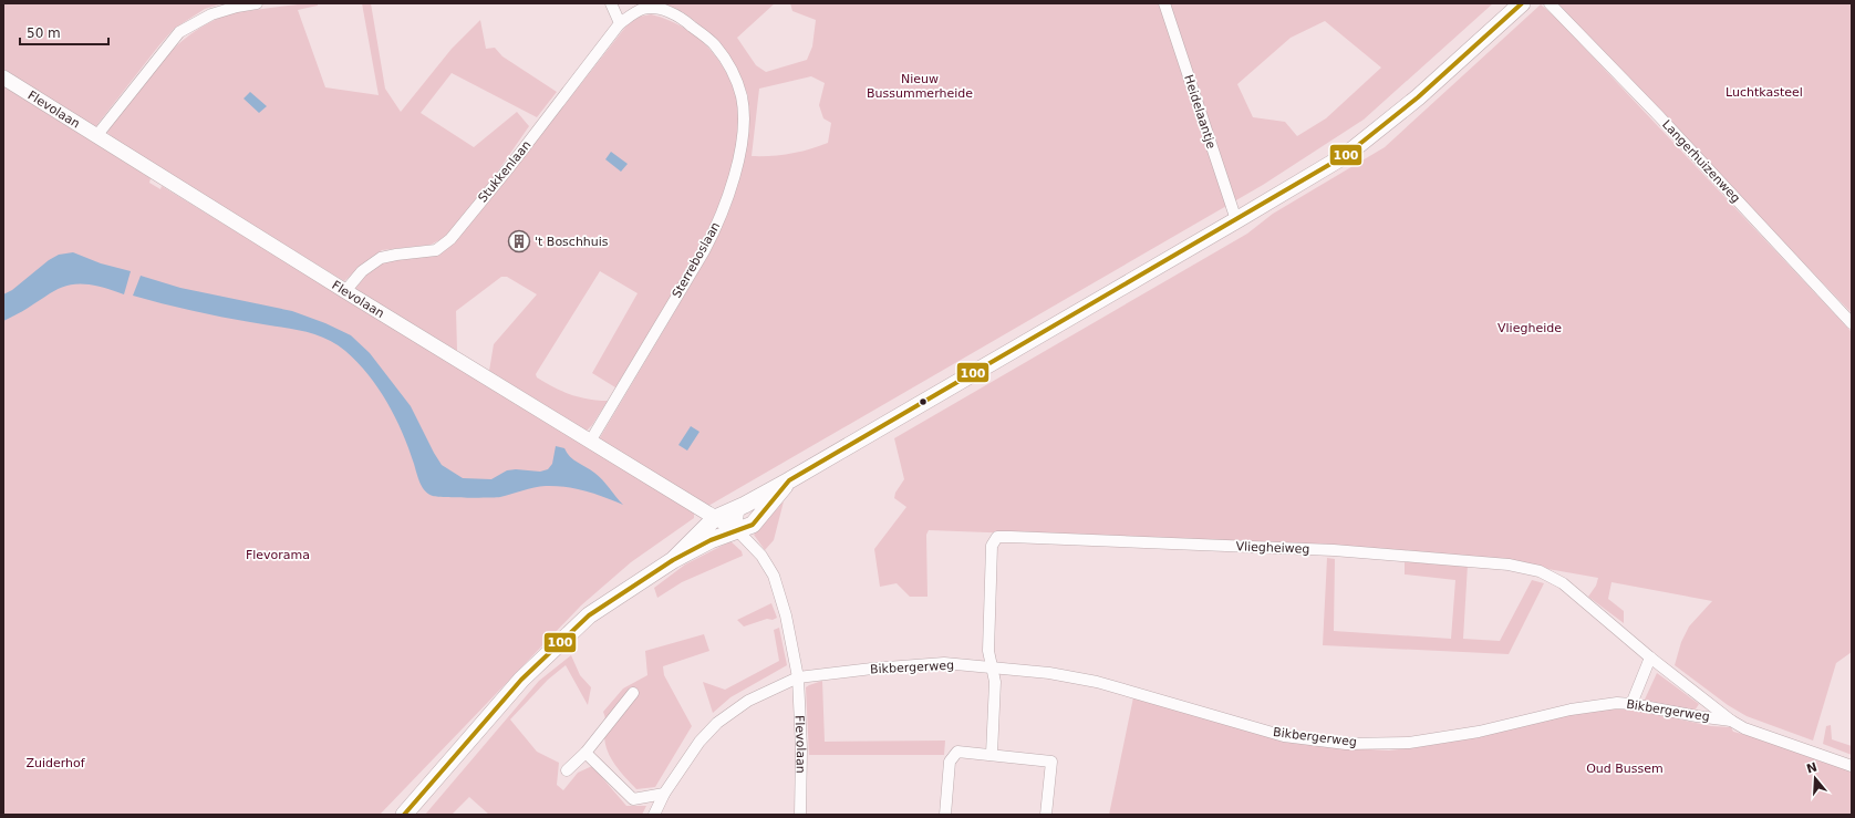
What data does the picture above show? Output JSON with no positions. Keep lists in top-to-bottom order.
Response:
{
  "streets": {
    "street": [
      "Flevolaan",
      "Heidelaantje",
      "Langerhuizenweg",
      "Stukkenlaan",
      "Sterreboslaan",
      "Vliegheiweg",
      "Bikbergerweg"
    ]
  },
  "crossings": [
    ["Flevolaan", "Stukkenlaan"],
    ["Flevolaan", "Sterreboslaan"],
    ["Flevolaan", "Bikbergerweg"],
    ["Stukkenlaan", "Sterreboslaan"],
    ["Vliegheiweg", "Bikbergerweg"]
  ],
  "parks": [
    "Nieuw Bussummerheide",
    "Luchtkasteel",
    "Vliegheide",
    "Flevorama",
    "Zuiderhof",
    "Oud Bussem"
  ],
  "places": {
    "building": ["'t Boschhuis"]
  },
  "lines": ["transit line 100"],
  "scale_bar": "50 m",
  "north": "top"
}
